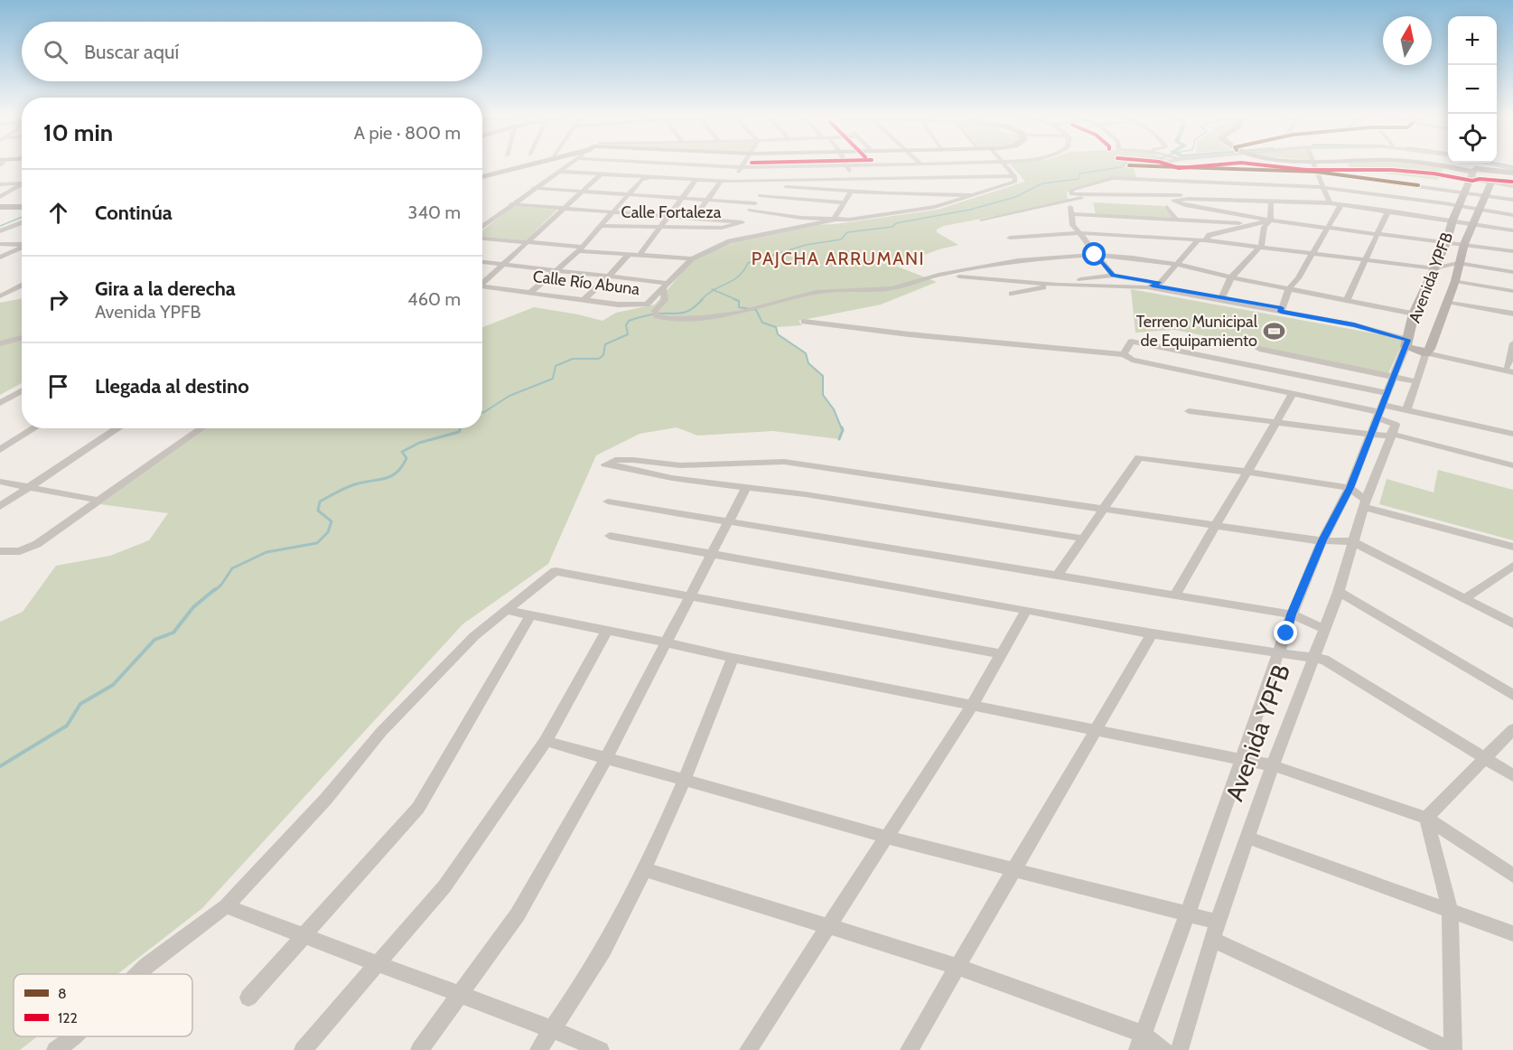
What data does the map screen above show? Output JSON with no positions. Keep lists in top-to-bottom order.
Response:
{
  "streets": {
    "street": ["Calle Fortaleza", "Avenida YPFB", "Calle Río Abuna"]
  },
  "districts": ["PAJCHA ARRUMANI"],
  "places": {
    "sports": ["Terreno Municipal de Equipamiento"]
  },
  "lines": ["transit line 122", "transit line 8"],
  "legend": ["8", "122"],
  "north": "top",
  "page": {
    "map_buttons": ["+", "−"],
    "search": "Buscar aquí",
    "heading": ["10 min", "A pie · 800 m"],
    "list": [
      ["Continúa", "340 m"],
      ["Gira a la derecha", "Avenida YPFB", "460 m"],
      "Llegada al destino"
    ]
  }
}
